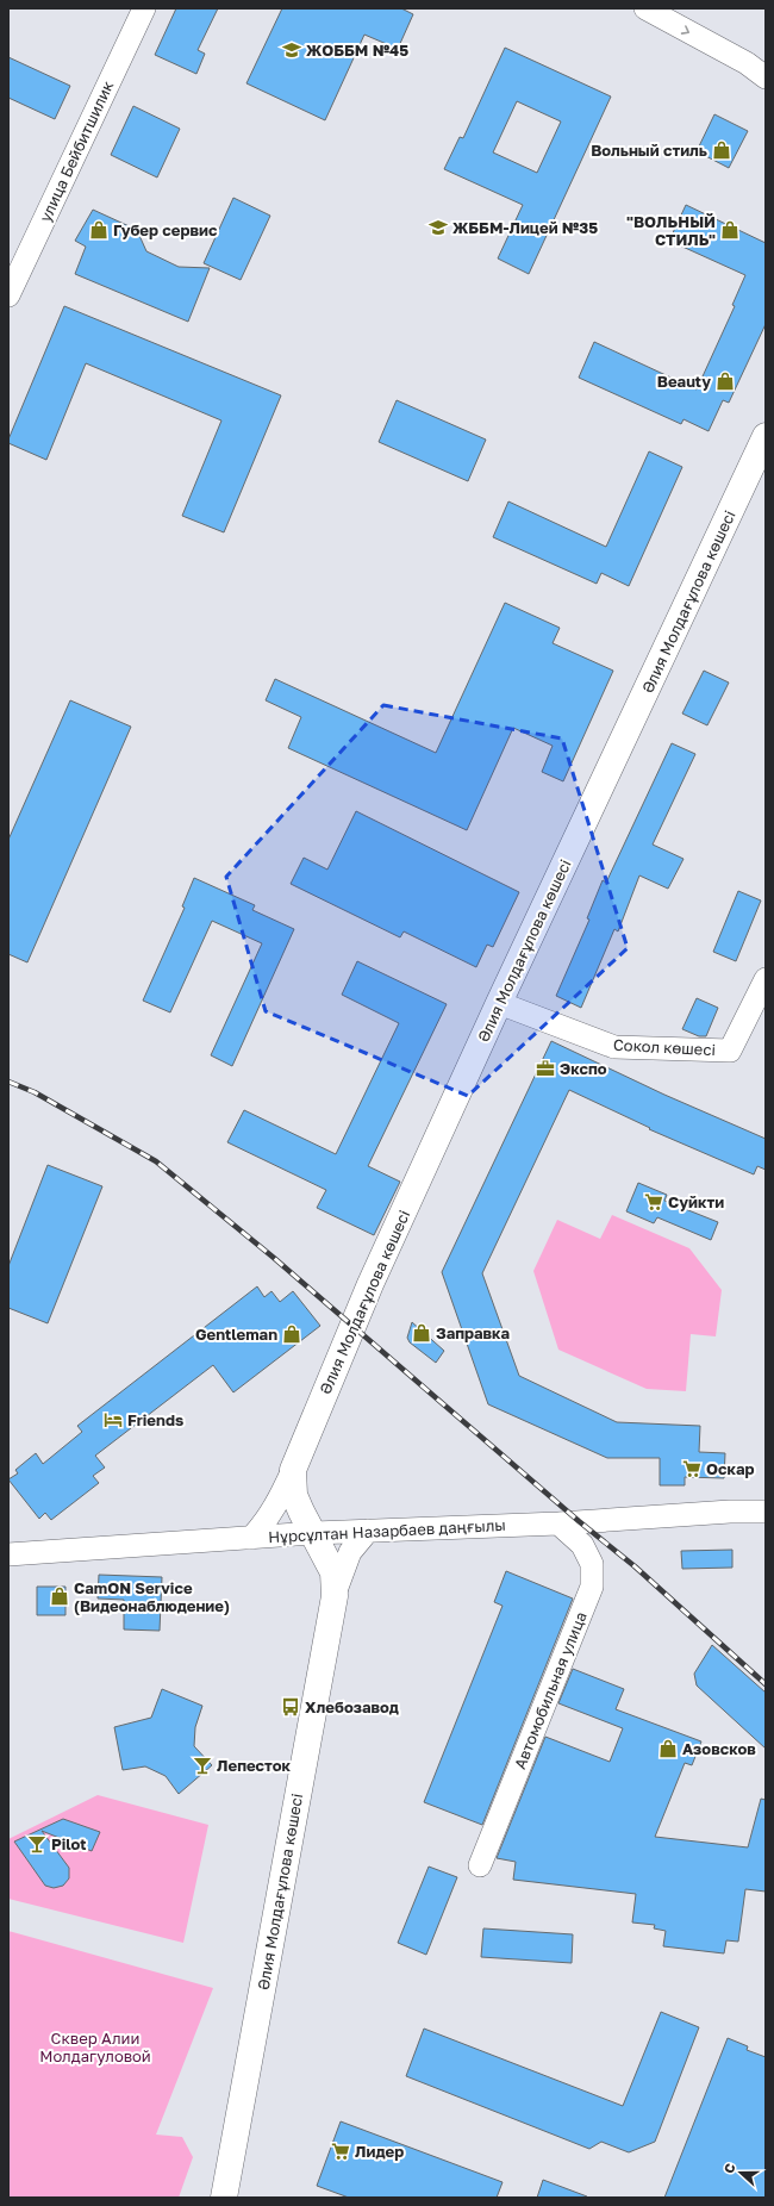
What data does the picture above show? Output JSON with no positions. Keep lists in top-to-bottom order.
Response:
{
  "streets": {
    "main road": ["Әлия Молдағұлова көшесі"],
    "street": [
      "улица Бейбитшилик",
      "Сокол көшесі",
      "Нұрсұлтан Назарбаев даңғылы",
      "Автомобильная улица"
    ]
  },
  "crossings": [
    ["Әлия Молдағұлова көшесі", "Сокол көшесі"],
    ["Әлия Молдағұлова көшесі", "Нұрсұлтан Назарбаев даңғылы"],
    ["Нұрсұлтан Назарбаев даңғылы", "Автомобильная улица"]
  ],
  "parks": ["Сквер Алии Молдагуловой"],
  "places": {
    "school or university": ["ЖОББМ №45", "ЖББМ-Лицей №35"],
    "shop": [
      "Вольный стиль",
      "Губер сервис",
      "\"ВОЛЬНЫЙ СТИЛЬ\"",
      "Beauty",
      "Заправка",
      "Gentleman",
      "CamON Service (Видеонаблюдение)",
      "Азовсков"
    ],
    "office": ["Экспо"],
    "supermarket": ["Суйкти", "Оскар", "Лидер"],
    "hotel": ["Friends"],
    "bus stop": ["Хлебозавод"],
    "bar": ["Лепесток", "Pilot"]
  },
  "north": "left"
}
